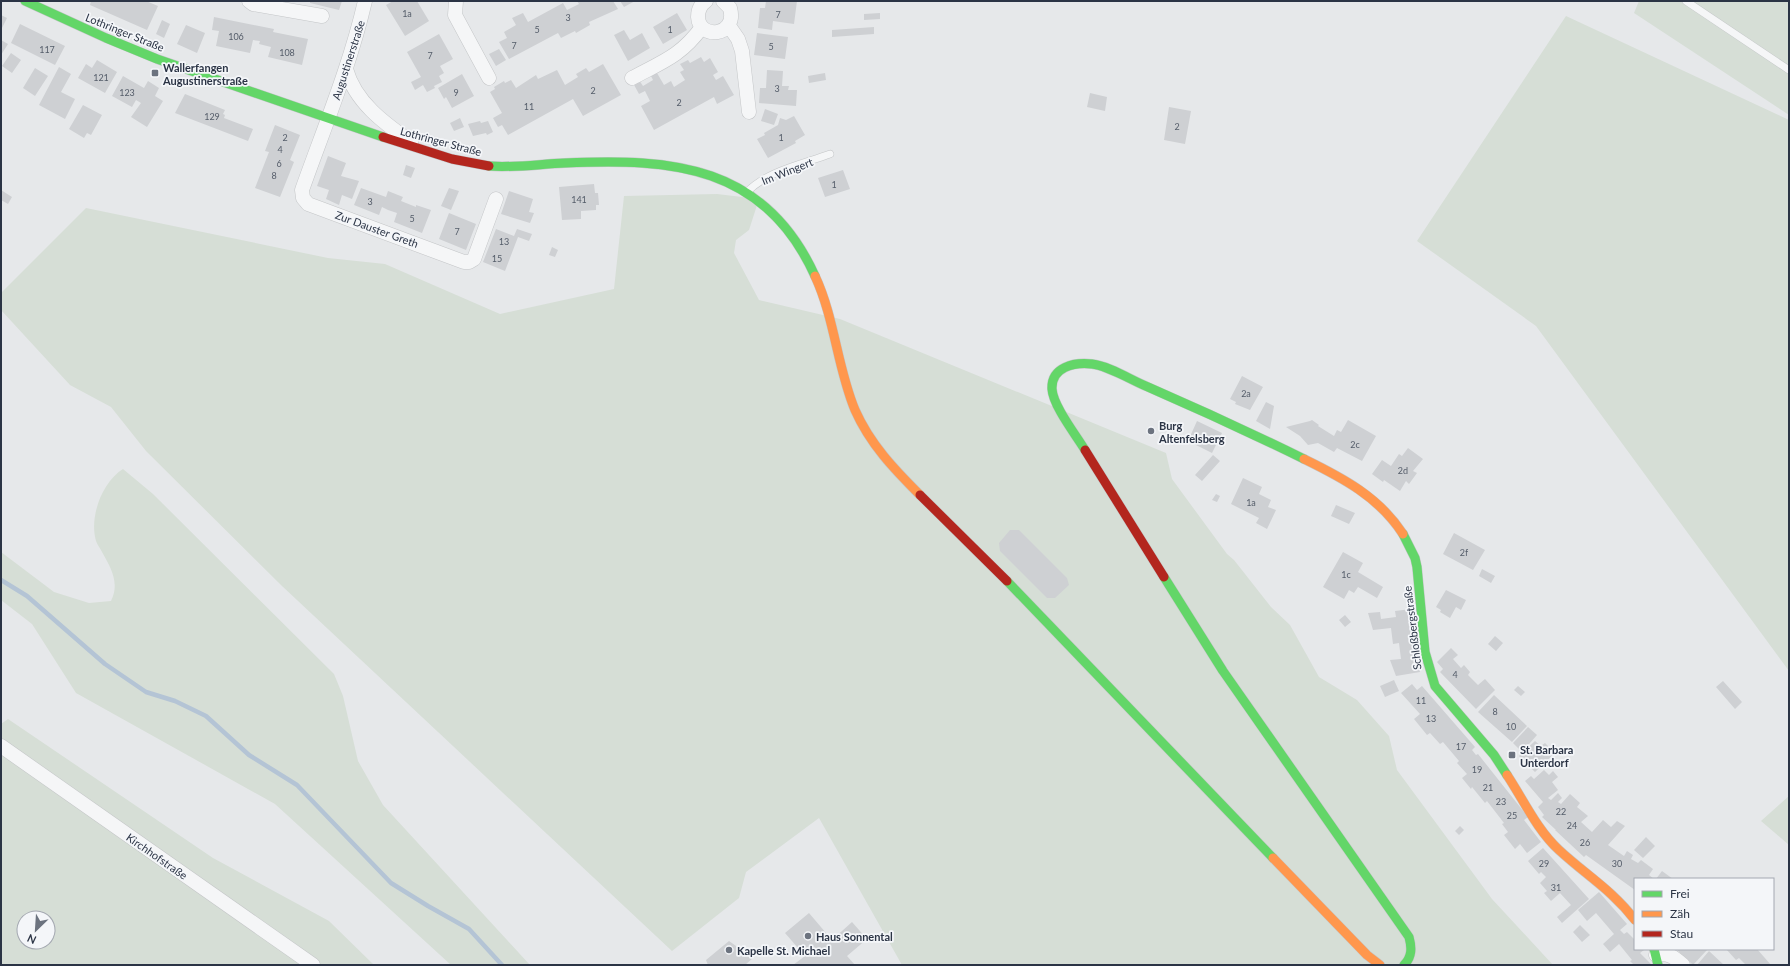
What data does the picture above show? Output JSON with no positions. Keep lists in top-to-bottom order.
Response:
{
  "streets": {
    "street": [
      "Lothringer Straße",
      "Augustinerstraße",
      "Zur Dauster Greth",
      "Schloßbergstraße",
      "Kirchhofstraße"
    ],
    "lane": ["Im Wingert"]
  },
  "crossings": [
    ["Lothringer Straße", "Augustinerstraße"],
    ["Lothringer Straße", "Im Wingert"],
    ["Lothringer Straße", "Zur Dauster Greth"],
    ["Augustinerstraße", "Zur Dauster Greth"]
  ],
  "places": {
    "transit": ["Wallerfangen Augustinerstraße", "St. Barbara Unterdorf"],
    "other": ["Burg Altenfelsberg", "Haus Sonnental", "Kapelle St. Michael"]
  },
  "house_numbers": [
    "1a",
    "7",
    "3",
    "5",
    "1",
    "106",
    "7",
    "5",
    "117",
    "108",
    "7",
    "121",
    "3",
    "2",
    "123",
    "9",
    "2",
    "11",
    "129",
    "2",
    "2",
    "1",
    "4",
    "6",
    "8",
    "1",
    "141",
    "3",
    "5",
    "7",
    "13",
    "15",
    "2a",
    "2c",
    "2d",
    "1a",
    "2f",
    "1c",
    "4",
    "11",
    "8",
    "13",
    "10",
    "17",
    "19",
    "21",
    "23",
    "22",
    "25",
    "24",
    "26",
    "29",
    "30",
    "31"
  ],
  "legend": ["Frei", "Zäh", "Stau"],
  "north": "bottom left"
}
